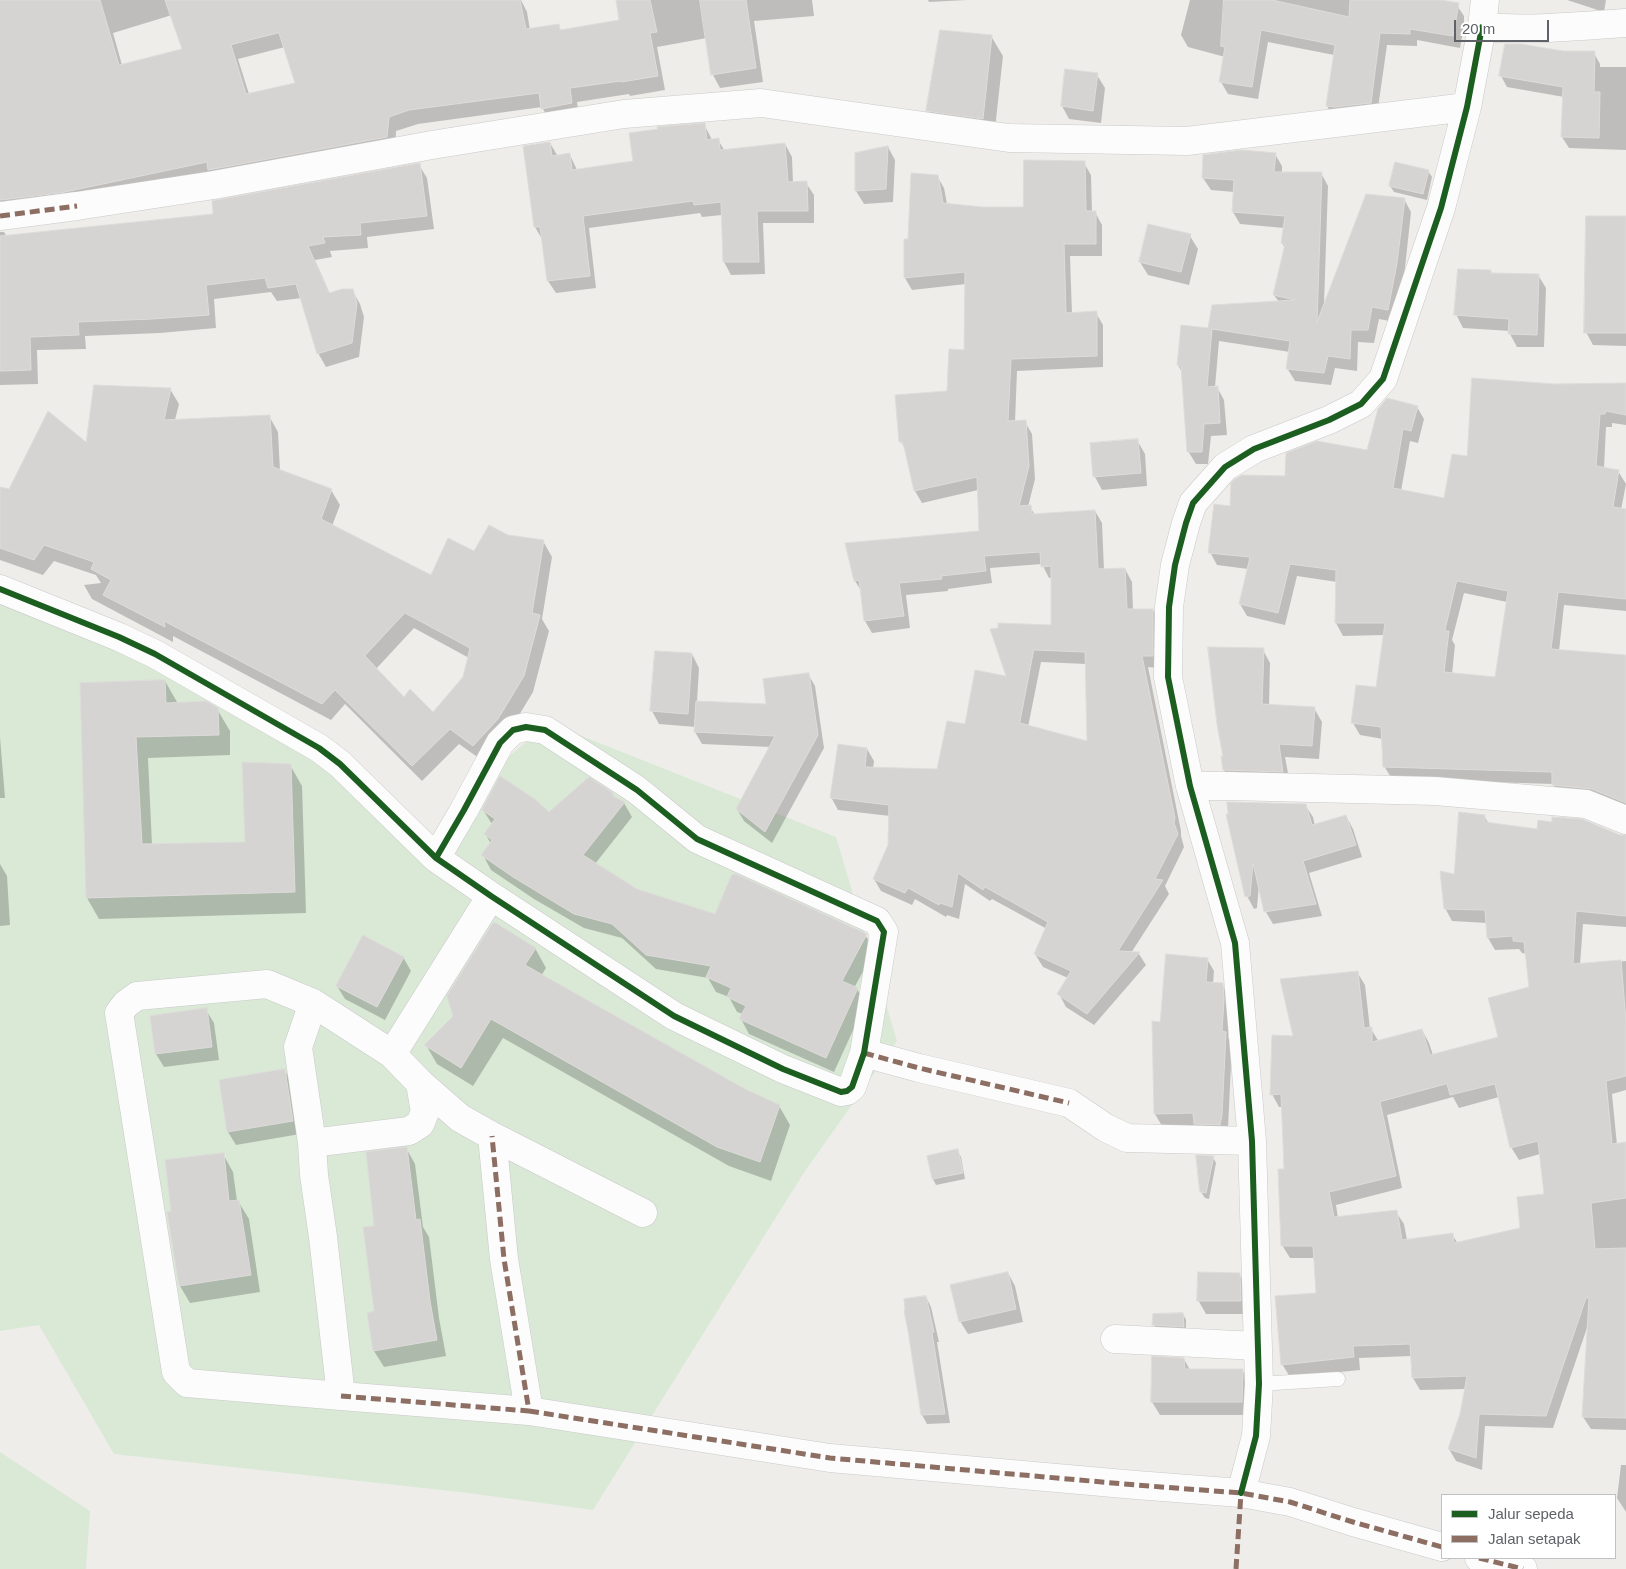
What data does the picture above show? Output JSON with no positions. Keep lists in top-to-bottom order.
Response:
{
  "legend": ["Jalur sepeda", "Jalan setapak"],
  "scale_bar": "20 m"
}
